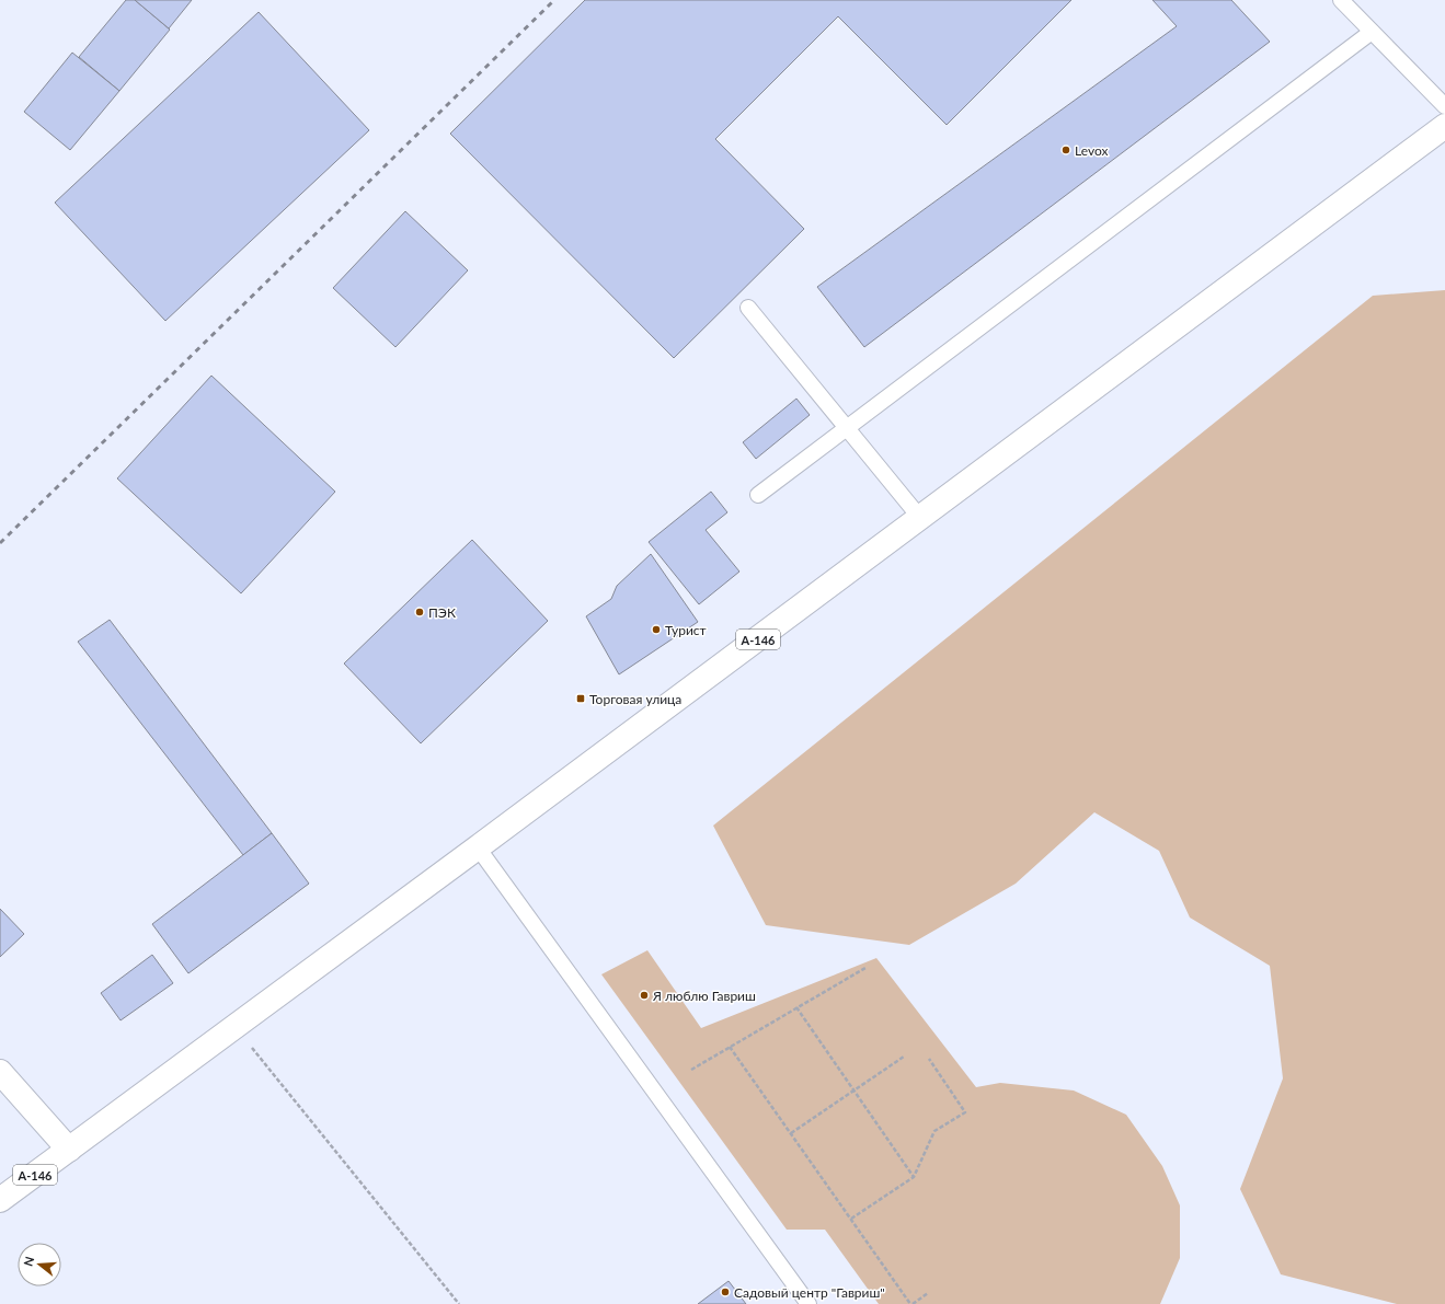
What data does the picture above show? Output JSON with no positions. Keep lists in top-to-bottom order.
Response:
{
  "streets": {
    "main road": ["А-146"]
  },
  "places": {
    "other": [
      "Levox",
      "ПЭК",
      "Турист",
      "Я люблю Гавриш",
      "Садовый центр \"Гавриш\""
    ],
    "transit": ["Торговая улица"]
  },
  "north": "left"
}
